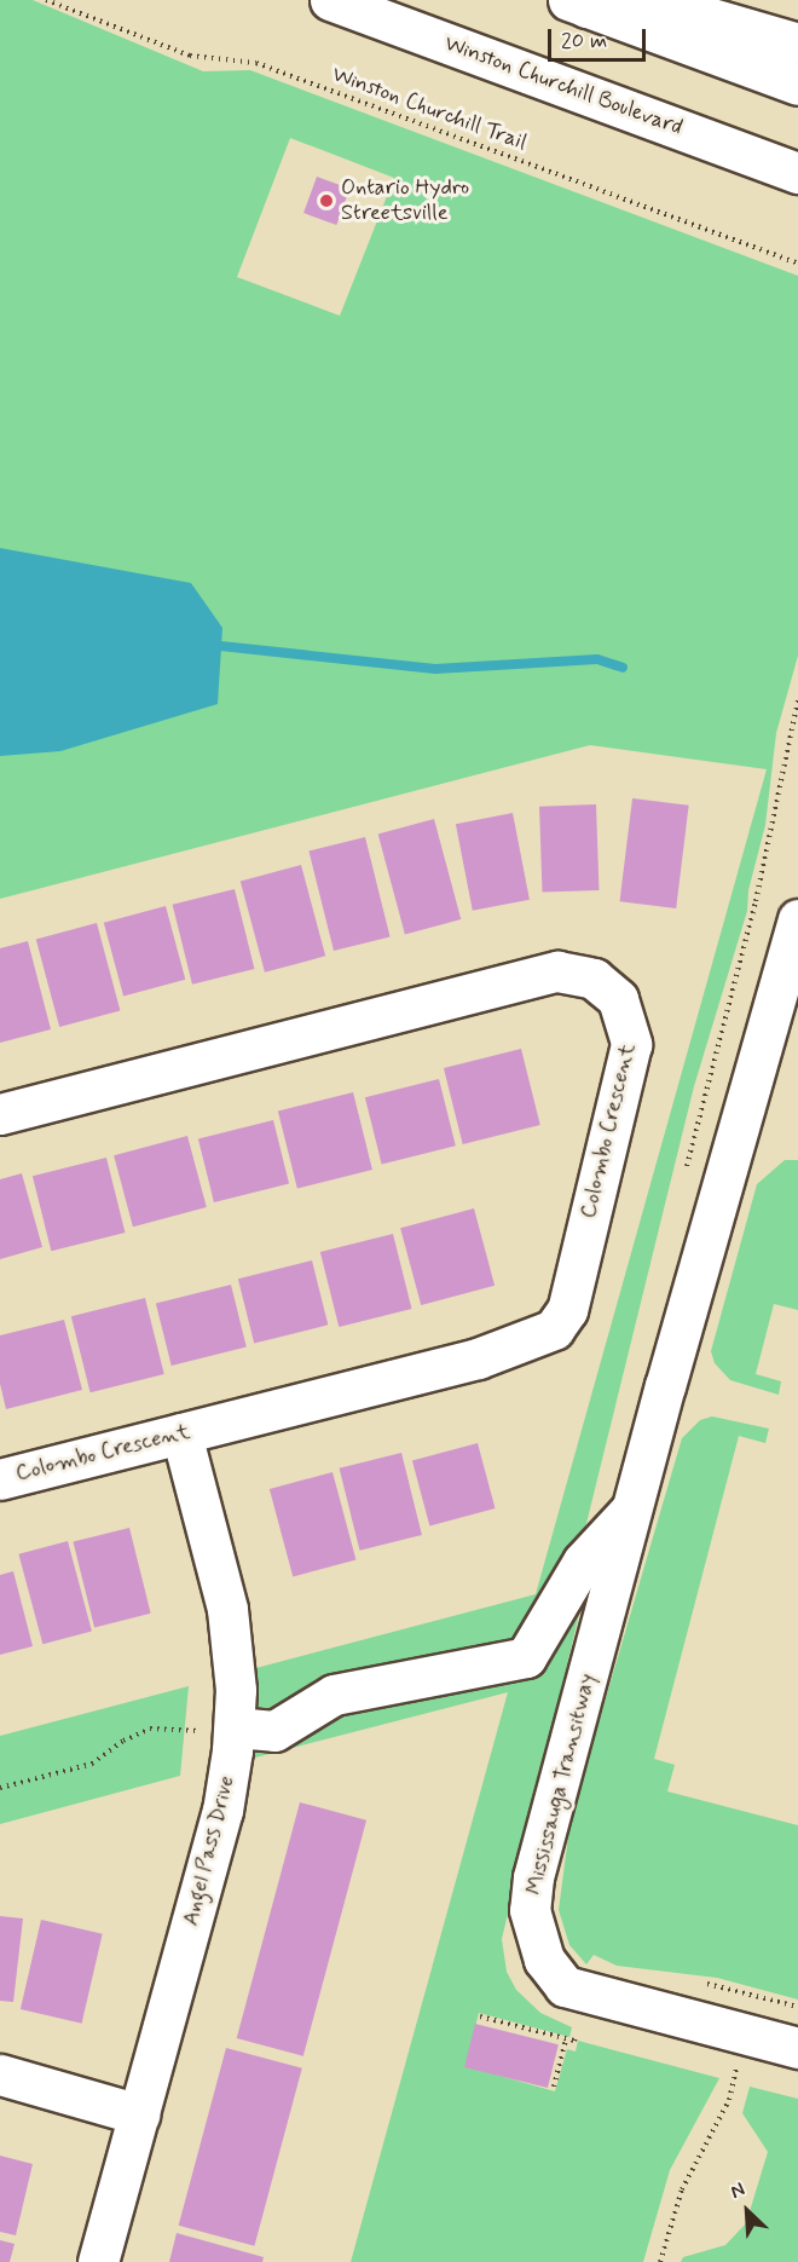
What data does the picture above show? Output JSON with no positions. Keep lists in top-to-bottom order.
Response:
{
  "streets": {
    "main road": [
      "Winston Churchill Boulevard",
      "Colombo Crescent",
      "Mississauga Transitway",
      "Angel Pass Drive"
    ],
    "path": ["Winston Churchill Trail"]
  },
  "crossings": [
    ["Colombo Crescent", "Angel Pass Drive"]
  ],
  "places": ["Ontario Hydro Streetsville"],
  "scale_bar": "20 m",
  "north": "top left"
}
